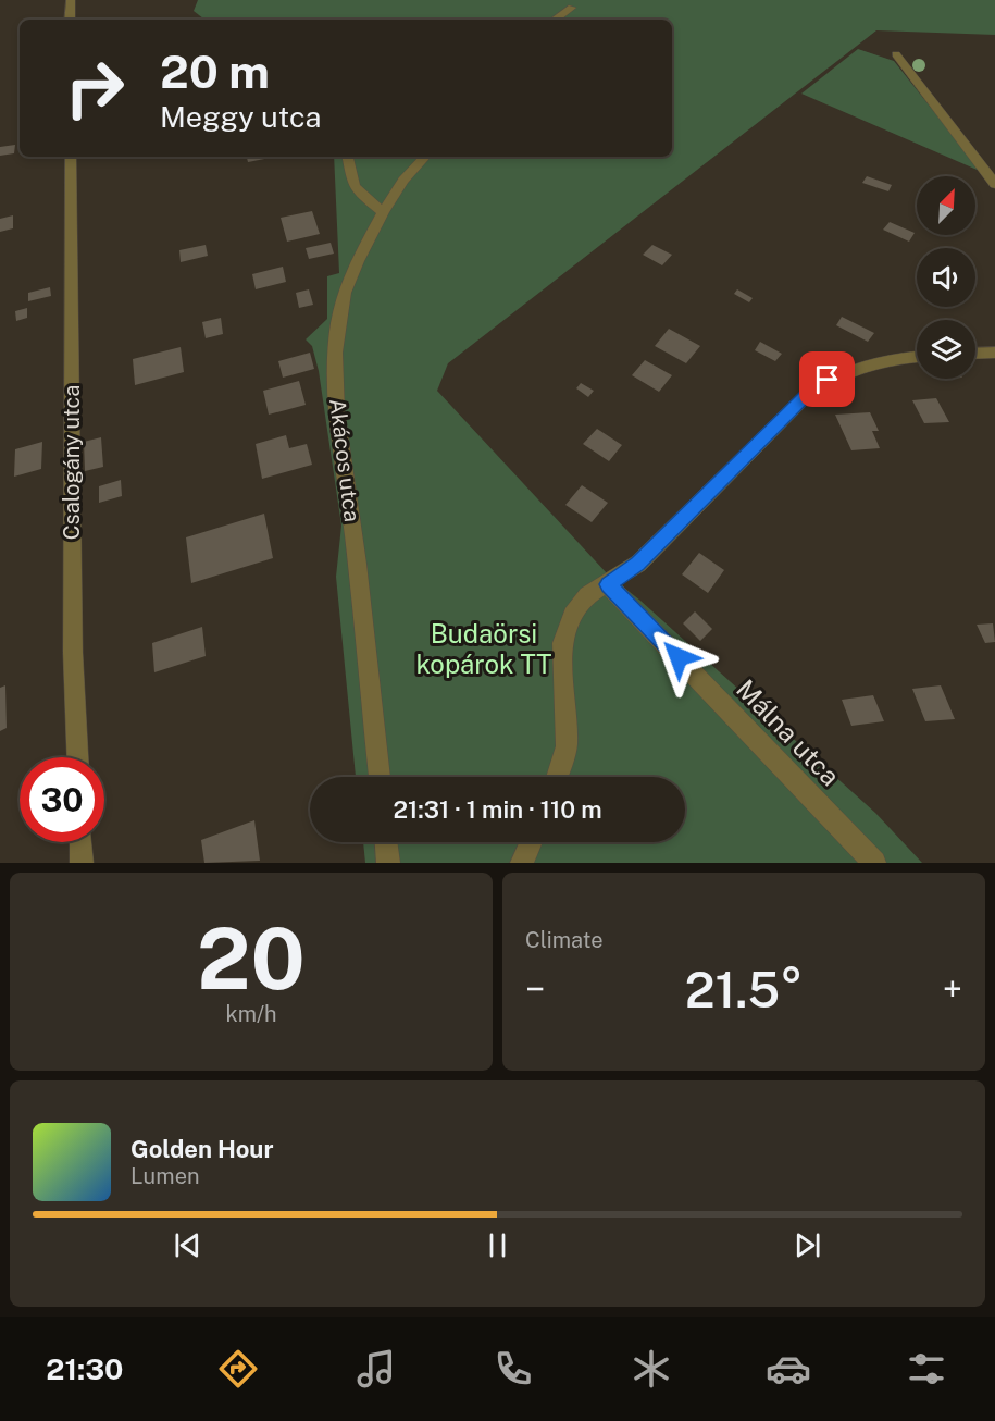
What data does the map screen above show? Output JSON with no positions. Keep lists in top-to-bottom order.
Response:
{
  "streets": {
    "street": ["Akácos utca", "Csalogány utca", "Málna utca"]
  },
  "parks": ["Budaörsi kopárok TT"],
  "north": "top right",
  "page": {
    "turn": ["20 m", "Meggy utca"],
    "limit": "30",
    "trip": "21:31 · 1 min · 110 m",
    "tile": [
      ["20", "km/h"],
      "Climate"
    ],
    "heat": ["−", "21.5°", "+"],
    "song": ["Golden Hour", "Lumen"],
    "tabs": "21:30"
  }
}
